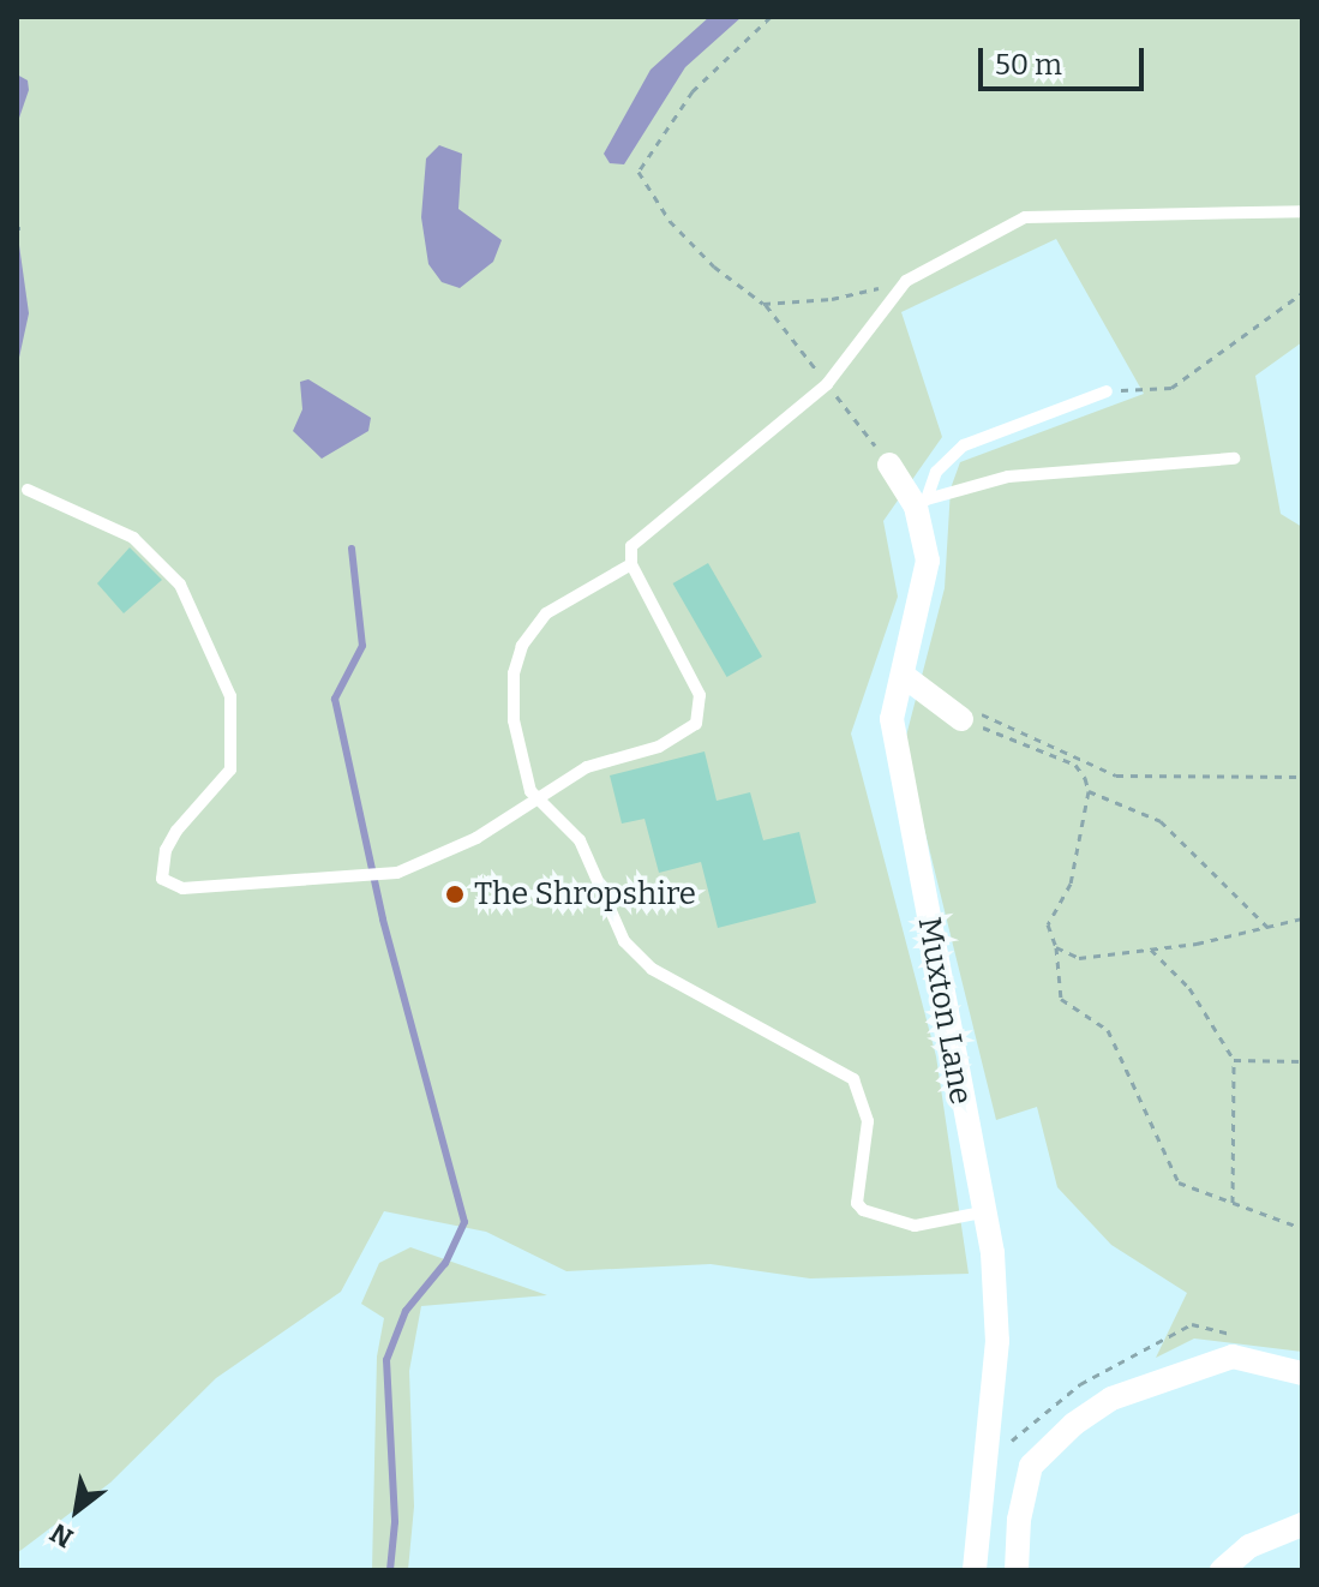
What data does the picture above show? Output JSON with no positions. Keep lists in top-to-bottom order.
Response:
{
  "streets": {
    "street": ["Muxton Lane"]
  },
  "places": ["The Shropshire"],
  "scale_bar": "50 m",
  "north": "bottom left"
}
